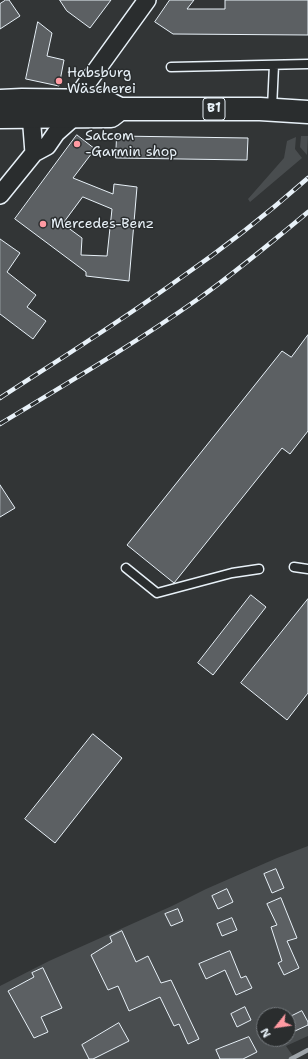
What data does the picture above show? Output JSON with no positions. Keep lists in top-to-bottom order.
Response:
{
  "streets": {
    "main road": ["B1"]
  },
  "places": ["Habsburg Wäscherei", "Satcom -Garmin shop", "Mercedes-Benz"],
  "north": "bottom left"
}
